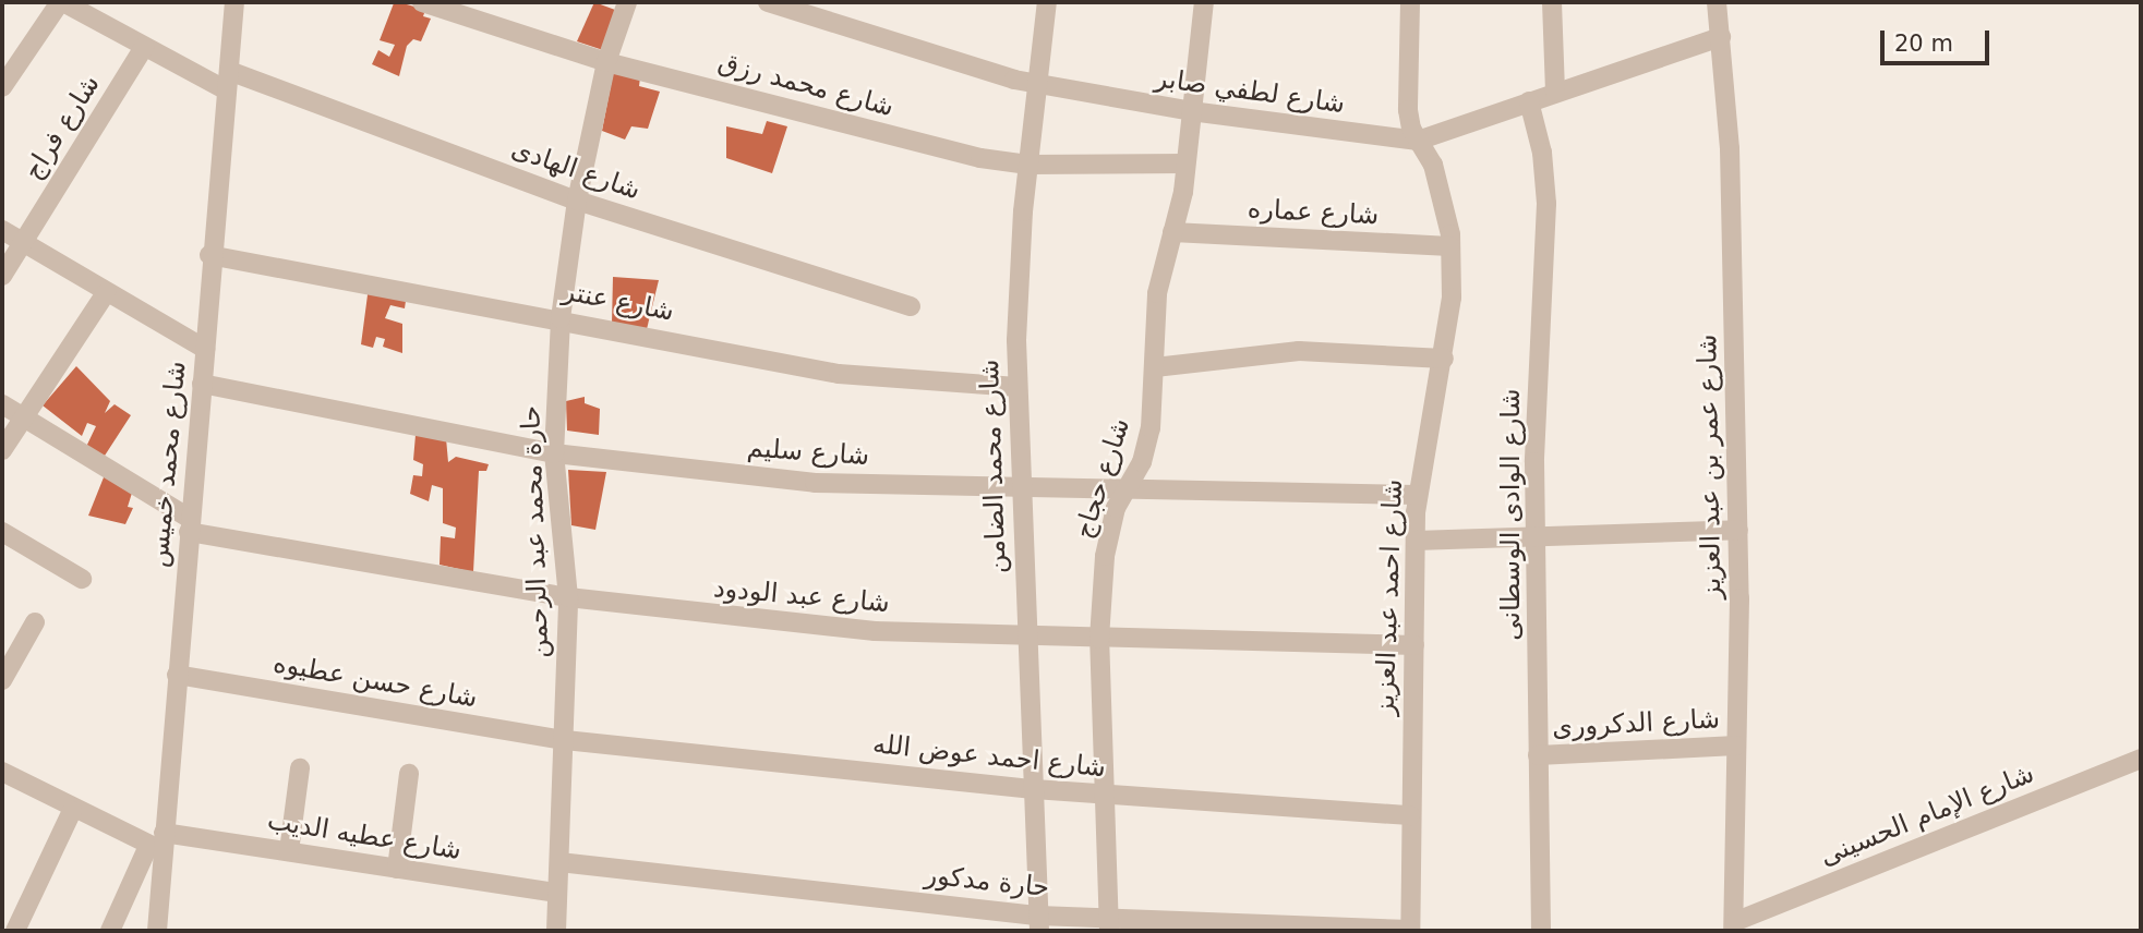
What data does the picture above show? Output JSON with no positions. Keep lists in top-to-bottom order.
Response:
{
  "streets": {
    "street": [
      "شارع محمد رزق",
      "شارع لطفي صابر",
      "شارع فراج",
      "شارع الهادى",
      "شارع عماره",
      "شارع عنتر",
      "شارع سليم",
      "شارع محمد خميس",
      "شارع محمد الضامن",
      "شارع عمر بن عبد العزيز",
      "شارع حجاج",
      "شارع الوادى الوسطانى",
      "حارة محمد عبد الرحمن",
      "شارع عبد الودود",
      "شارع احمد عبد العزيز",
      "شارع حسن عطيوه",
      "شارع الدكرورى",
      "شارع احمد عوض الله",
      "شارع الإمام الحسينى",
      "شارع عطيه الديب",
      "حارة مدكور"
    ]
  },
  "crossings": [
    ["شارع محمد رزق", "شارع محمد الضامن"],
    ["شارع محمد رزق", "شارع حجاج"],
    ["شارع محمد رزق", "حارة محمد عبد الرحمن"],
    ["شارع لطفي صابر", "شارع محمد الضامن"],
    ["شارع لطفي صابر", "شارع عمر بن عبد العزيز"],
    ["شارع لطفي صابر", "شارع حجاج"],
    ["شارع لطفي صابر", "شارع الوادى الوسطانى"],
    ["شارع لطفي صابر", "شارع احمد عبد العزيز"],
    ["شارع الهادى", "شارع محمد خميس"],
    ["شارع الهادى", "حارة محمد عبد الرحمن"],
    ["شارع عماره", "شارع حجاج"],
    ["شارع عماره", "شارع احمد عبد العزيز"],
    ["شارع عنتر", "شارع محمد خميس"],
    ["شارع عنتر", "شارع محمد الضامن"],
    ["شارع عنتر", "حارة محمد عبد الرحمن"],
    ["شارع سليم", "شارع محمد خميس"],
    ["شارع سليم", "شارع محمد الضامن"],
    ["شارع سليم", "شارع حجاج"],
    ["شارع سليم", "حارة محمد عبد الرحمن"],
    ["شارع سليم", "شارع احمد عبد العزيز"],
    ["شارع محمد خميس", "شارع عبد الودود"],
    ["شارع محمد خميس", "شارع حسن عطيوه"],
    ["شارع محمد خميس", "شارع عطيه الديب"],
    ["شارع محمد الضامن", "شارع عبد الودود"],
    ["شارع محمد الضامن", "شارع احمد عوض الله"],
    ["شارع محمد الضامن", "حارة مدكور"],
    ["شارع عمر بن عبد العزيز", "شارع الدكرورى"],
    ["شارع عمر بن عبد العزيز", "شارع الإمام الحسينى"],
    ["شارع حجاج", "شارع عبد الودود"],
    ["شارع حجاج", "شارع احمد عوض الله"],
    ["شارع حجاج", "حارة مدكور"],
    ["شارع الوادى الوسطانى", "شارع الدكرورى"],
    ["حارة محمد عبد الرحمن", "شارع عبد الودود"],
    ["حارة محمد عبد الرحمن", "شارع حسن عطيوه"],
    ["حارة محمد عبد الرحمن", "شارع احمد عوض الله"],
    ["حارة محمد عبد الرحمن", "شارع عطيه الديب"],
    ["حارة محمد عبد الرحمن", "حارة مدكور"],
    ["شارع عبد الودود", "شارع احمد عبد العزيز"],
    ["شارع احمد عبد العزيز", "شارع احمد عوض الله"],
    ["شارع احمد عبد العزيز", "حارة مدكور"],
    ["شارع حسن عطيوه", "شارع احمد عوض الله"]
  ],
  "scale_bar": "20 m"
}
